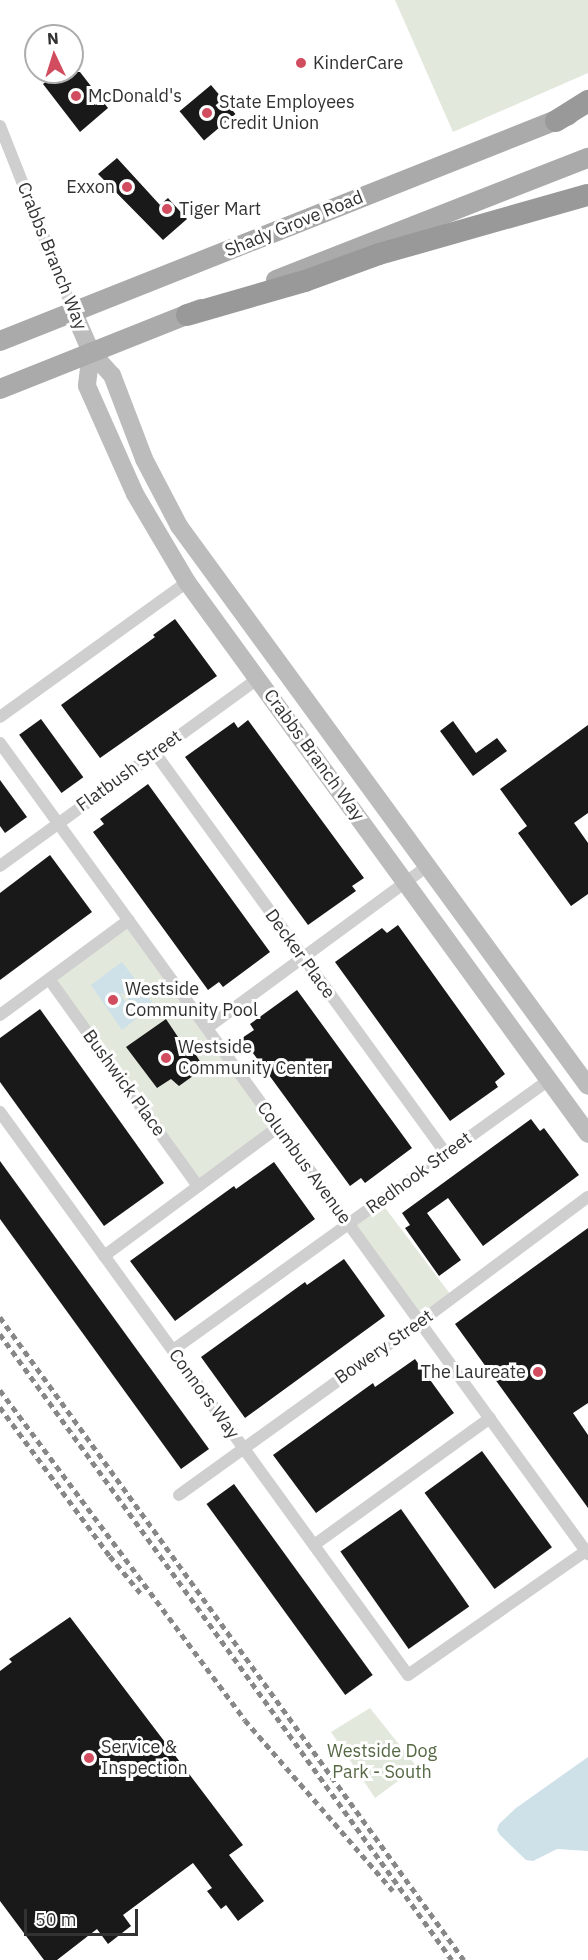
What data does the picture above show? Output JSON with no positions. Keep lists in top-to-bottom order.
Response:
{
  "streets": {
    "main road": ["Shady Grove Road", "Crabbs Branch Way"],
    "street": [
      "Flatbush Street",
      "Decker Place",
      "Bushwick Place",
      "Columbus Avenue",
      "Redhook Street",
      "Bowery Street",
      "Connors Way"
    ]
  },
  "crossings": [
    ["Shady Grove Road", "Crabbs Branch Way"],
    ["Crabbs Branch Way", "Flatbush Street"],
    ["Crabbs Branch Way", "Redhook Street"],
    ["Flatbush Street", "Decker Place"],
    ["Flatbush Street", "Columbus Avenue"],
    ["Decker Place", "Redhook Street"],
    ["Columbus Avenue", "Redhook Street"],
    ["Columbus Avenue", "Bowery Street"],
    ["Columbus Avenue", "Connors Way"],
    ["Redhook Street", "Connors Way"],
    ["Bowery Street", "Connors Way"]
  ],
  "parks": ["Westside Dog Park - South"],
  "places": [
    "KinderCare",
    "McDonald's",
    "State Employees Credit Union",
    "Exxon",
    "Tiger Mart",
    "Westside Community Pool",
    "Westside Community Center",
    "The Laureate",
    "Service & Inspection"
  ],
  "scale_bar": "50 m",
  "north": "top"
}
